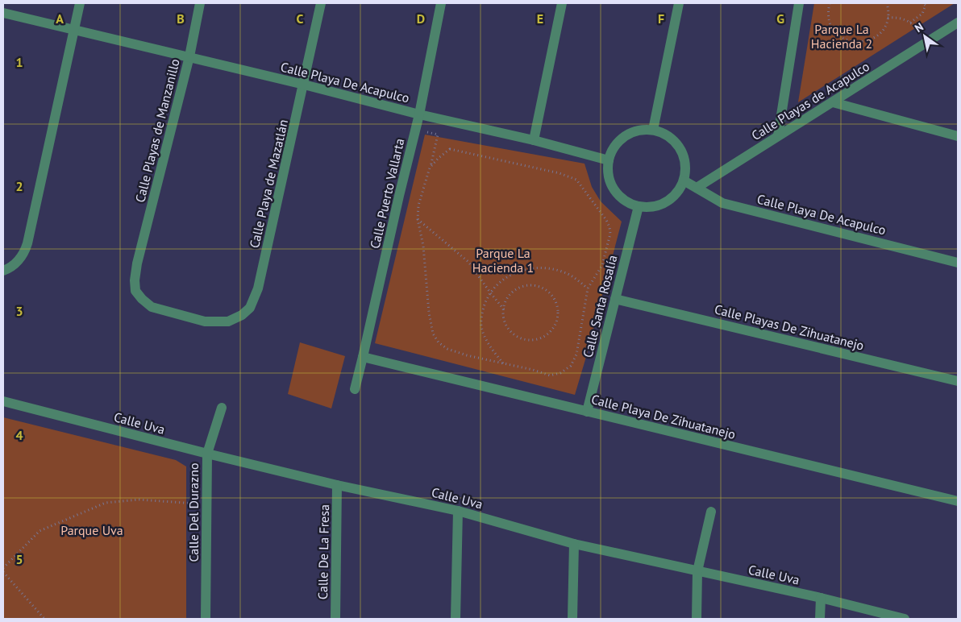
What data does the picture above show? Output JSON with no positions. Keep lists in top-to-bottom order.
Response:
{
  "streets": {
    "street": [
      "Calle Playa De Acapulco",
      "Calle Playas de Acapulco",
      "Calle Playas de Manzanillo",
      "Calle Playa de Mazatlán",
      "Calle Puerto Vallarta",
      "Calle Santa Rosalía",
      "Calle Playas De Zihuatanejo",
      "Calle Playa De Zihuatanejo",
      "Calle Uva",
      "Calle Del Durazno",
      "Calle De La Fresa"
    ]
  },
  "crossings": [
    ["Calle Playa De Acapulco", "Calle Playas de Acapulco"],
    ["Calle Playa De Acapulco", "Calle Playas de Manzanillo"],
    ["Calle Playa De Acapulco", "Calle Playa de Mazatlán"],
    ["Calle Playa De Acapulco", "Calle Puerto Vallarta"],
    ["Calle Playa De Acapulco", "Calle Santa Rosalía"],
    ["Calle Playas de Manzanillo", "Calle Playa de Mazatlán"],
    ["Calle Puerto Vallarta", "Calle Playa De Zihuatanejo"],
    ["Calle Santa Rosalía", "Calle Playas De Zihuatanejo"],
    ["Calle Santa Rosalía", "Calle Playa De Zihuatanejo"],
    ["Calle Uva", "Calle Del Durazno"],
    ["Calle Uva", "Calle De La Fresa"]
  ],
  "parks": ["Parque La Hacienda 2", "Parque La Hacienda 1", "Parque Uva"],
  "north": "top left",
  "grid": {
    "columns": [
      "A",
      "B",
      "C",
      "D",
      "E",
      "F",
      "G"
    ],
    "rows": [
      "1",
      "2",
      "3",
      "4",
      "5"
    ]
  }
}
